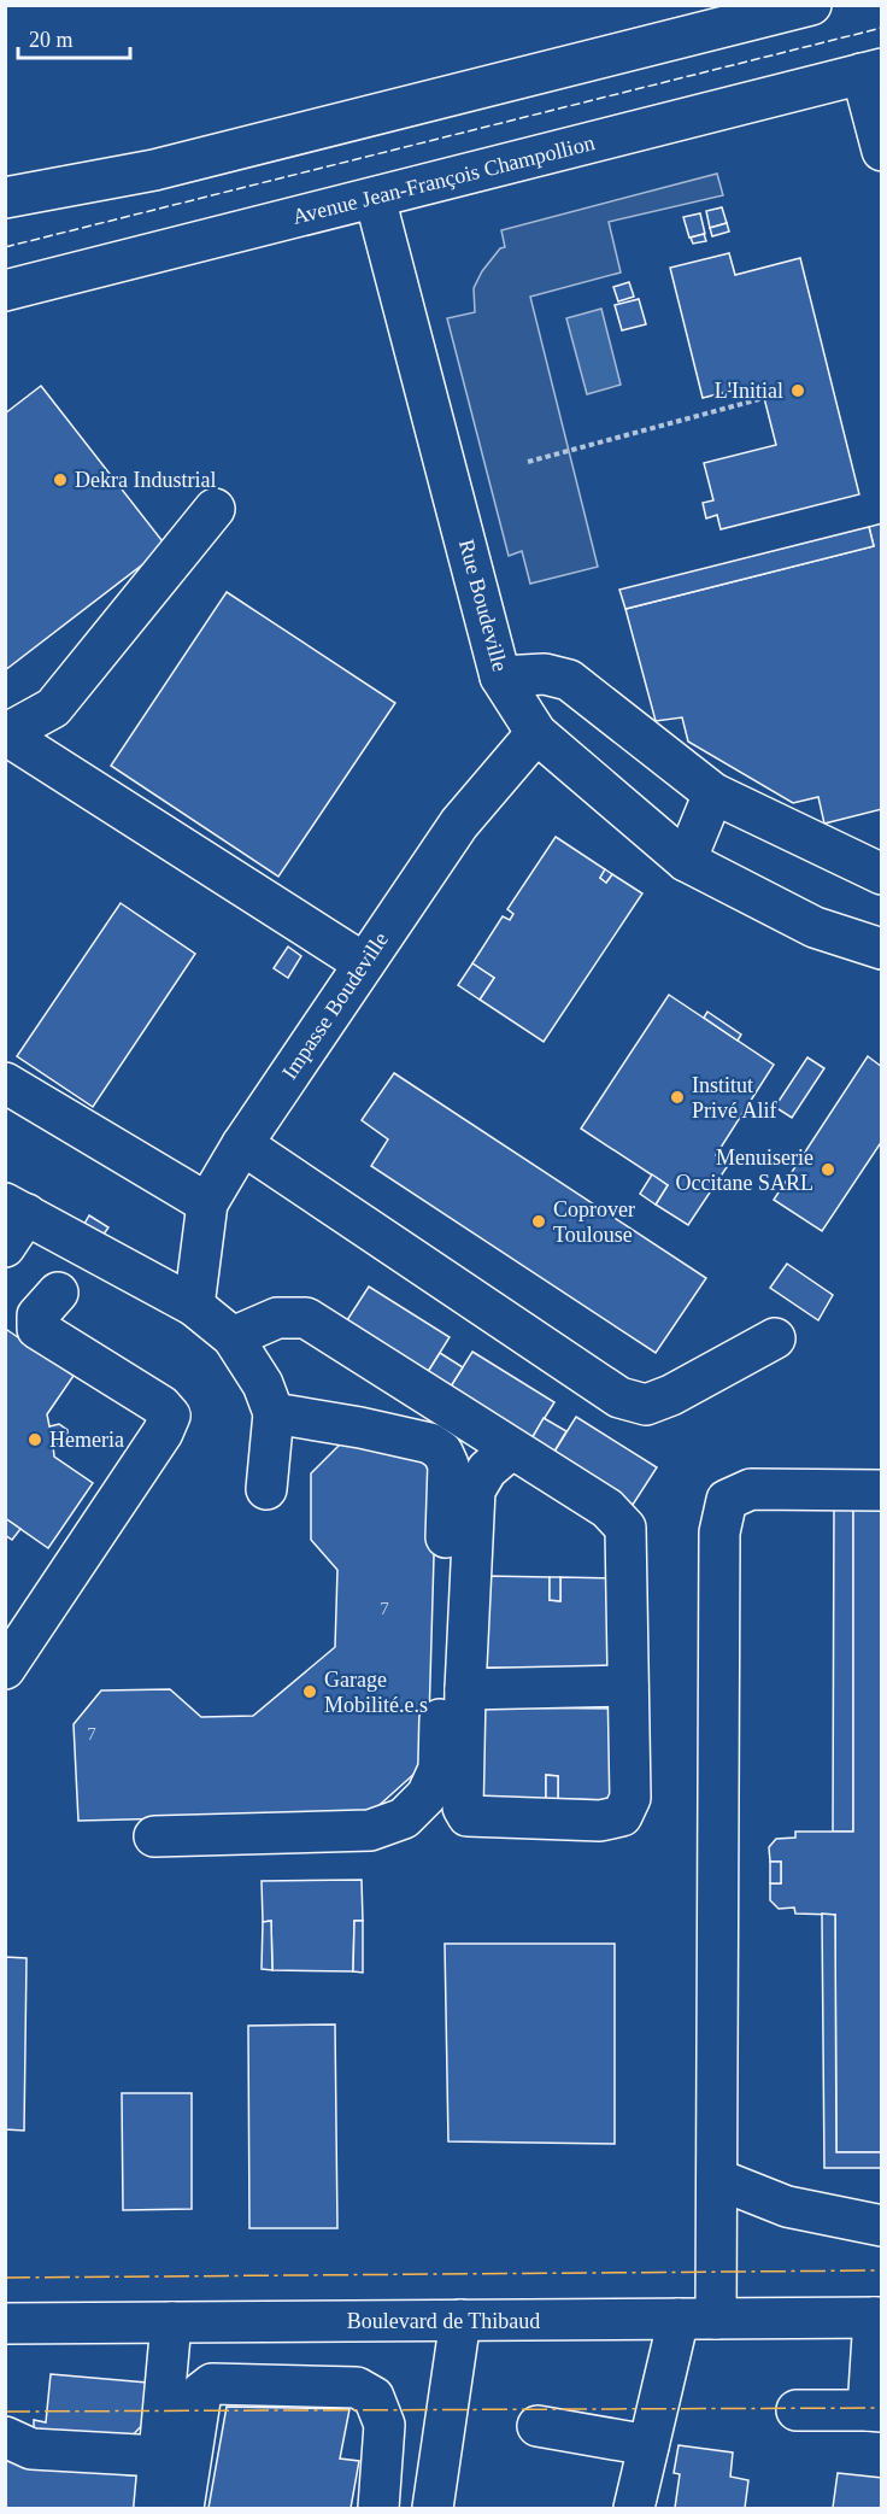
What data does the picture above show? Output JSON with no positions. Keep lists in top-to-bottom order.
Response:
{
  "streets": {
    "street": [
      "Avenue Jean-François Champollion",
      "Rue Boudeville",
      "Impasse Boudeville",
      "Boulevard de Thibaud"
    ]
  },
  "crossings": [
    ["Avenue Jean-François Champollion", "Rue Boudeville"],
    ["Rue Boudeville", "Impasse Boudeville"]
  ],
  "places": [
    "L'Initial",
    "Dekra Industrial",
    "Institut Privé Alif",
    "Menuiserie Occitane SARL",
    "Coprover Toulouse",
    "Hemeria",
    "Garage Mobilité.e.s"
  ],
  "house_numbers": ["7", "7"],
  "scale_bar": "20 m"
}
